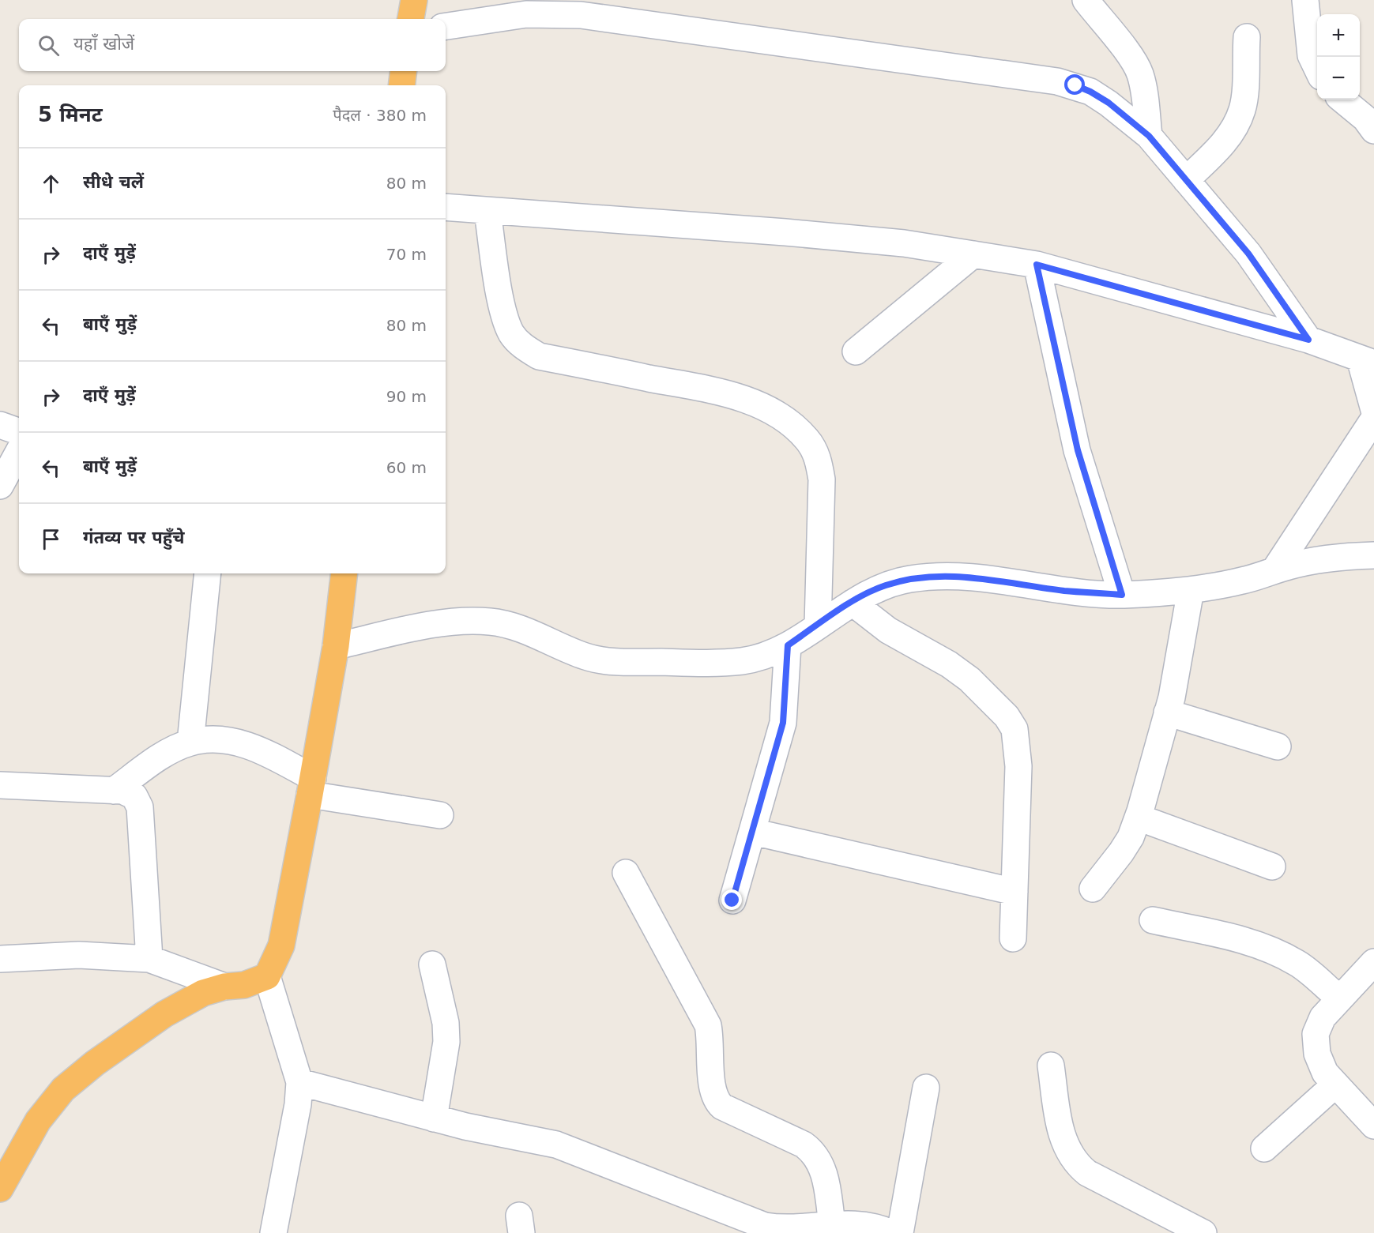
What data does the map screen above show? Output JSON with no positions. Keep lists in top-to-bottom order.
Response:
{
  "page": {
    "map_buttons": ["+", "−"],
    "search": "यहाँ खोजें",
    "heading": ["5 मिनट", "पैदल · 380 m"],
    "list": [
      ["सीधे चलें", "80 m"],
      ["दाएँ मुड़ें", "70 m"],
      ["बाएँ मुड़ें", "80 m"],
      ["दाएँ मुड़ें", "90 m"],
      ["बाएँ मुड़ें", "60 m"],
      "गंतव्य पर पहुँचे"
    ]
  }
}
